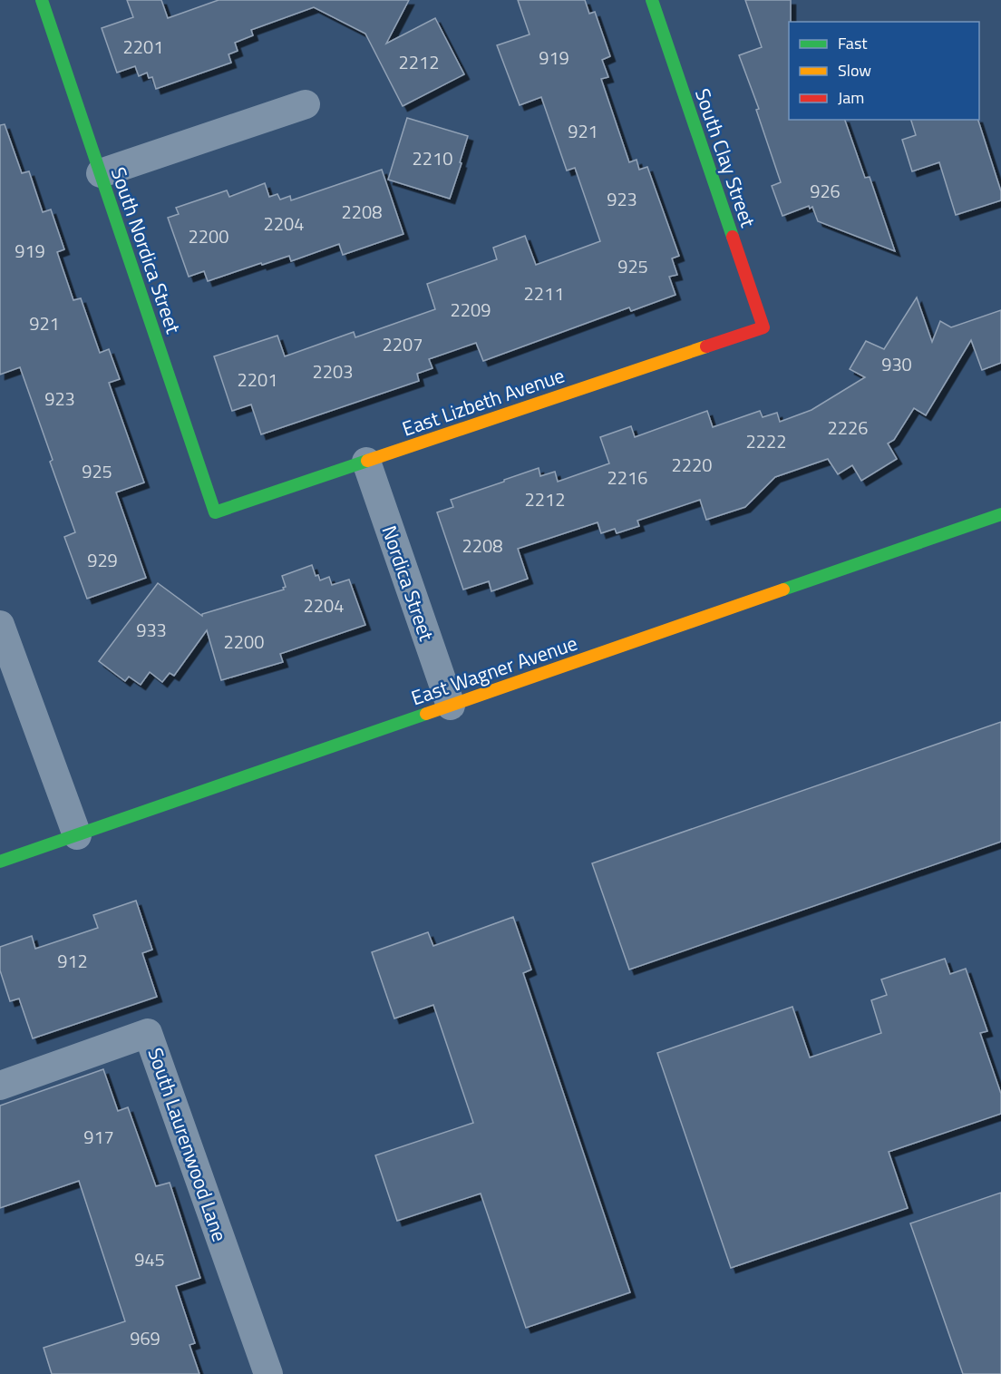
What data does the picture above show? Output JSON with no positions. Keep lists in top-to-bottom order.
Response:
{
  "streets": {
    "street": [
      "South Clay Street",
      "South Nordica Street",
      "East Lizbeth Avenue",
      "Nordica Street",
      "East Wagner Avenue",
      "South Laurenwood Lane"
    ]
  },
  "crossings": [
    ["South Clay Street", "East Lizbeth Avenue"],
    ["South Nordica Street", "East Lizbeth Avenue"],
    ["East Lizbeth Avenue", "Nordica Street"],
    ["Nordica Street", "East Wagner Avenue"]
  ],
  "house_numbers": [
    "2201",
    "919",
    "2212",
    "921",
    "2210",
    "926",
    "923",
    "2208",
    "2204",
    "2200",
    "919",
    "925",
    "2211",
    "2209",
    "921",
    "2207",
    "930",
    "2203",
    "2201",
    "923",
    "2226",
    "2222",
    "2220",
    "925",
    "2216",
    "2212",
    "2208",
    "929",
    "2204",
    "933",
    "2200",
    "912",
    "917",
    "945",
    "969"
  ],
  "legend": ["Fast", "Slow", "Jam"]
}
